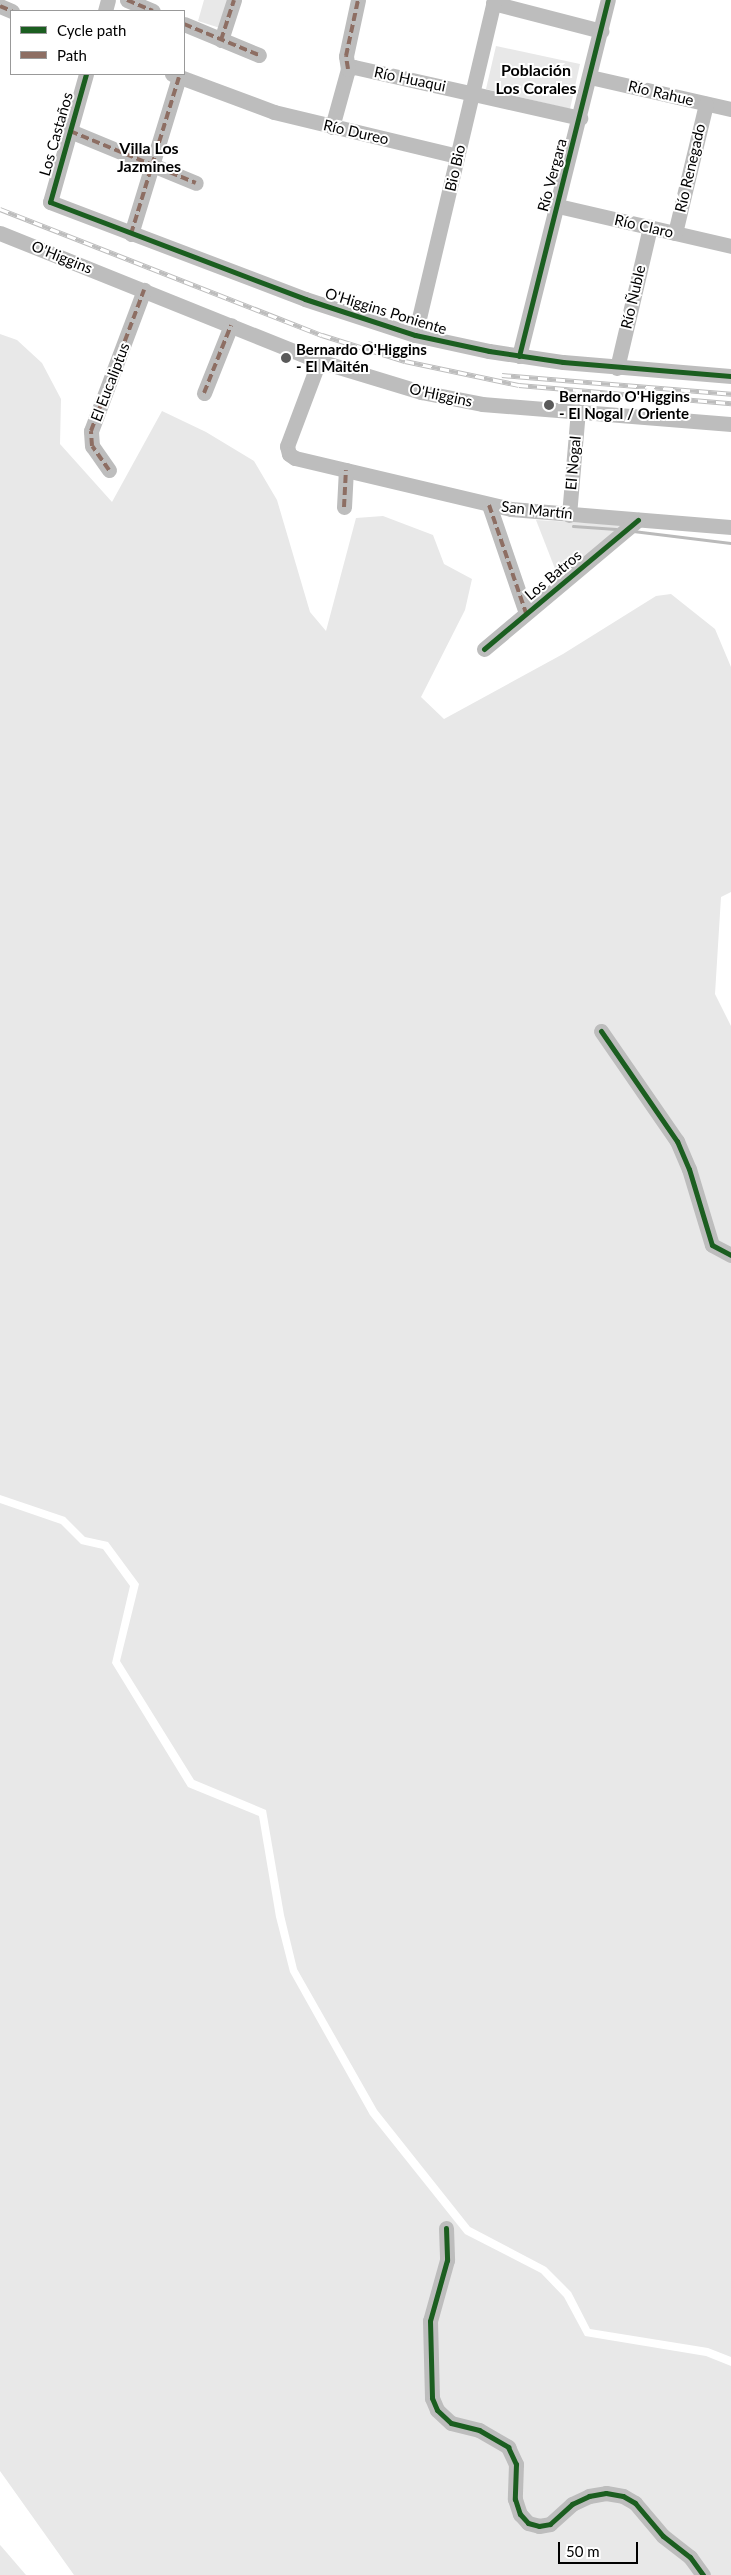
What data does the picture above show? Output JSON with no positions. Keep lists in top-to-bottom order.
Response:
{
  "streets": {
    "street": [
      "Río Huaqui",
      "Río Rahue",
      "Río Dureo",
      "Los Castaños",
      "Bio Bio",
      "Río Renegado",
      "Río Vergara",
      "Río Claro",
      "O'Higgins",
      "Río Ñuble",
      "O'Higgins Poniente",
      "El Eucaliptus",
      "El Nogal",
      "San Martín",
      "Los Batros"
    ]
  },
  "crossings": [
    ["Río Huaqui", "Bio Bio"],
    ["Río Huaqui", "Río Vergara"],
    ["Río Rahue", "Río Renegado"],
    ["Río Rahue", "Río Vergara"],
    ["Río Dureo", "Bio Bio"],
    ["Los Castaños", "O'Higgins Poniente"],
    ["Bio Bio", "O'Higgins Poniente"],
    ["Río Renegado", "Río Claro"],
    ["Río Vergara", "Río Claro"],
    ["Río Vergara", "O'Higgins Poniente"],
    ["Río Claro", "Río Ñuble"],
    ["O'Higgins", "El Eucaliptus"],
    ["O'Higgins", "El Nogal"],
    ["O'Higgins", "San Martín"],
    ["Río Ñuble", "O'Higgins Poniente"],
    ["El Nogal", "San Martín"],
    ["San Martín", "Los Batros"]
  ],
  "districts": ["Población Los Corales", "Villa Los Jazmines"],
  "places": ["Bernardo O'Higgins - El Maitén", "Bernardo O'Higgins - El Nogal / Oriente"],
  "legend": ["Cycle path", "Path"],
  "scale_bar": "50 m"
}
